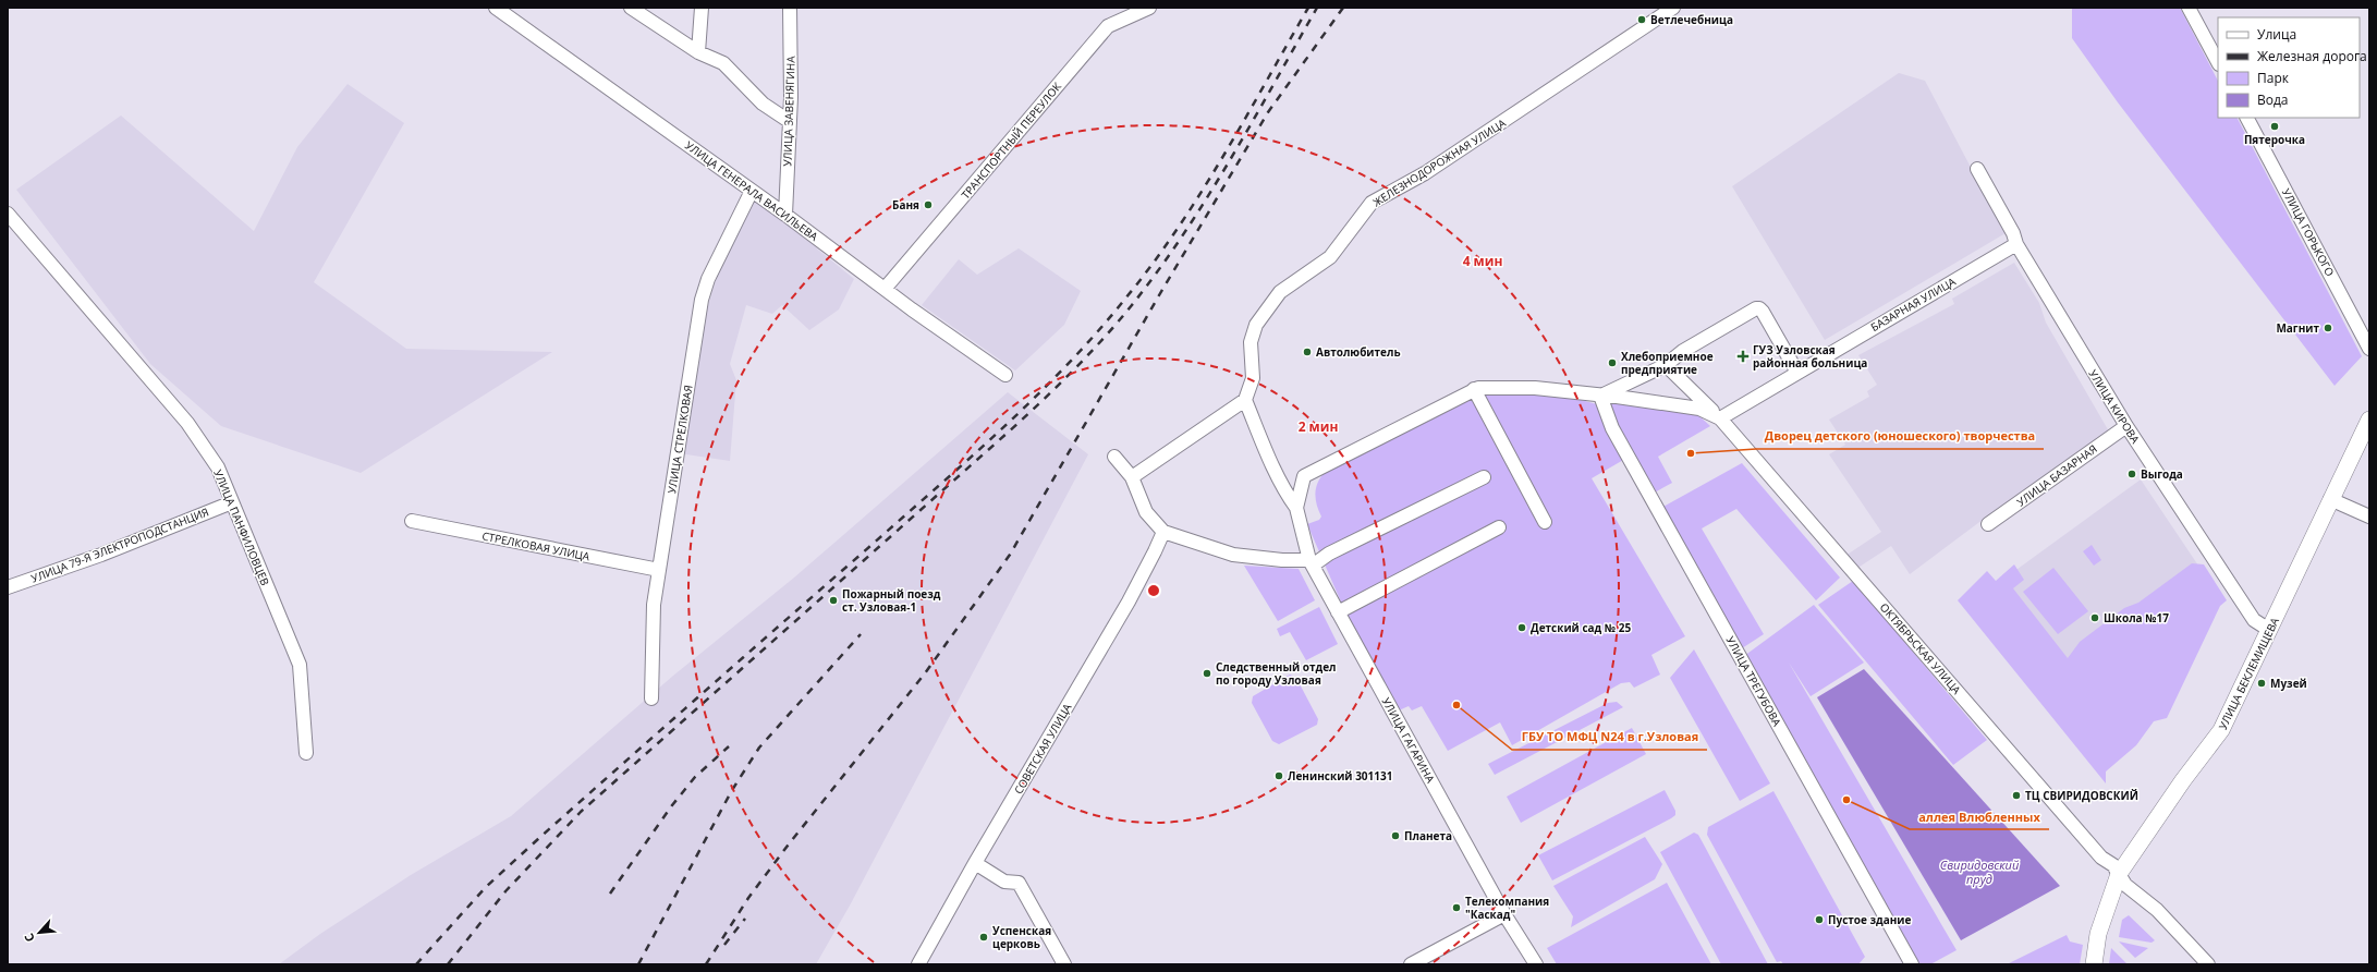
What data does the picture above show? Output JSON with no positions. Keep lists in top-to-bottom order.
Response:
{
  "streets": {
    "main road": ["УЛИЦА БЕКЛЕМИЩЕВА"],
    "street": [
      "УЛИЦА ЗАВЕНЯГИНА",
      "ТРАНСПОРТНЫЙ ПЕРЕУЛОК",
      "ЖЕЛЕЗНОДОРОЖНАЯ УЛИЦА",
      "УЛИЦА ГЕНЕРАЛА ВАСИЛЬЕВА",
      "УЛИЦА ГОРЬКОГО",
      "БАЗАРНАЯ УЛИЦА",
      "УЛИЦА КИРОВА",
      "УЛИЦА СТРЕЛКОВАЯ",
      "УЛИЦА БАЗАРНАЯ",
      "УЛИЦА ПАНФИЛОВЦЕВ",
      "УЛИЦА 79-Я ЭЛЕКТРОПОДСТАНЦИЯ",
      "СТРЕЛКОВАЯ УЛИЦА",
      "ОКТЯБРЬСКАЯ УЛИЦА",
      "УЛИЦА ТРЕГУБОВА",
      "УЛИЦА ГАГАРИНА",
      "СОВЕТСКАЯ УЛИЦА"
    ]
  },
  "crossings": [
    ["УЛИЦА ЗАВЕНЯГИНА", "УЛИЦА ГЕНЕРАЛА ВАСИЛЬЕВА"],
    ["ТРАНСПОРТНЫЙ ПЕРЕУЛОК", "УЛИЦА ГЕНЕРАЛА ВАСИЛЬЕВА"],
    ["УЛИЦА ГЕНЕРАЛА ВАСИЛЬЕВА", "УЛИЦА СТРЕЛКОВАЯ"],
    ["БАЗАРНАЯ УЛИЦА", "УЛИЦА КИРОВА"],
    ["БАЗАРНАЯ УЛИЦА", "ОКТЯБРЬСКАЯ УЛИЦА"],
    ["УЛИЦА КИРОВА", "УЛИЦА БАЗАРНАЯ"],
    ["УЛИЦА КИРОВА", "УЛИЦА БЕКЛЕМИЩЕВА"],
    ["УЛИЦА СТРЕЛКОВАЯ", "СТРЕЛКОВАЯ УЛИЦА"],
    ["УЛИЦА ПАНФИЛОВЦЕВ", "УЛИЦА 79-Я ЭЛЕКТРОПОДСТАНЦИЯ"],
    ["ОКТЯБРЬСКАЯ УЛИЦА", "УЛИЦА БЕКЛЕМИЩЕВА"],
    ["ОКТЯБРЬСКАЯ УЛИЦА", "УЛИЦА ТРЕГУБОВА"]
  ],
  "water": ["Свиридовский пруд"],
  "places": {
    "other": [
      "Ветлечебница",
      "Пятерочка",
      "Баня",
      "Магнит",
      "Автолюбитель",
      "Хлебоприемное предприятие",
      "Дворец детского (юношеского) творчества",
      "Выгода",
      "Пожарный поезд ст. Узловая-1",
      "Школа №17",
      "Детский сад № 25",
      "Следственный отдел по городу Узловая",
      "Музей",
      "ГБУ ТО МФЦ N24 в г.Узловая",
      "Ленинский 301131",
      "ТЦ СВИРИДОВСКИЙ",
      "аллея Влюбленных",
      "Планета",
      "Телекомпания \"Каскад\"",
      "Пустое здание",
      "Успенская церковь"
    ],
    "health": ["ГУЗ Узловская районная больница"]
  },
  "legend": [
    "Улица",
    "Железная дорога",
    "Парк",
    "Вода"
  ],
  "north": "bottom left",
  "rings": ["4 мин", "2 мин"]
}
